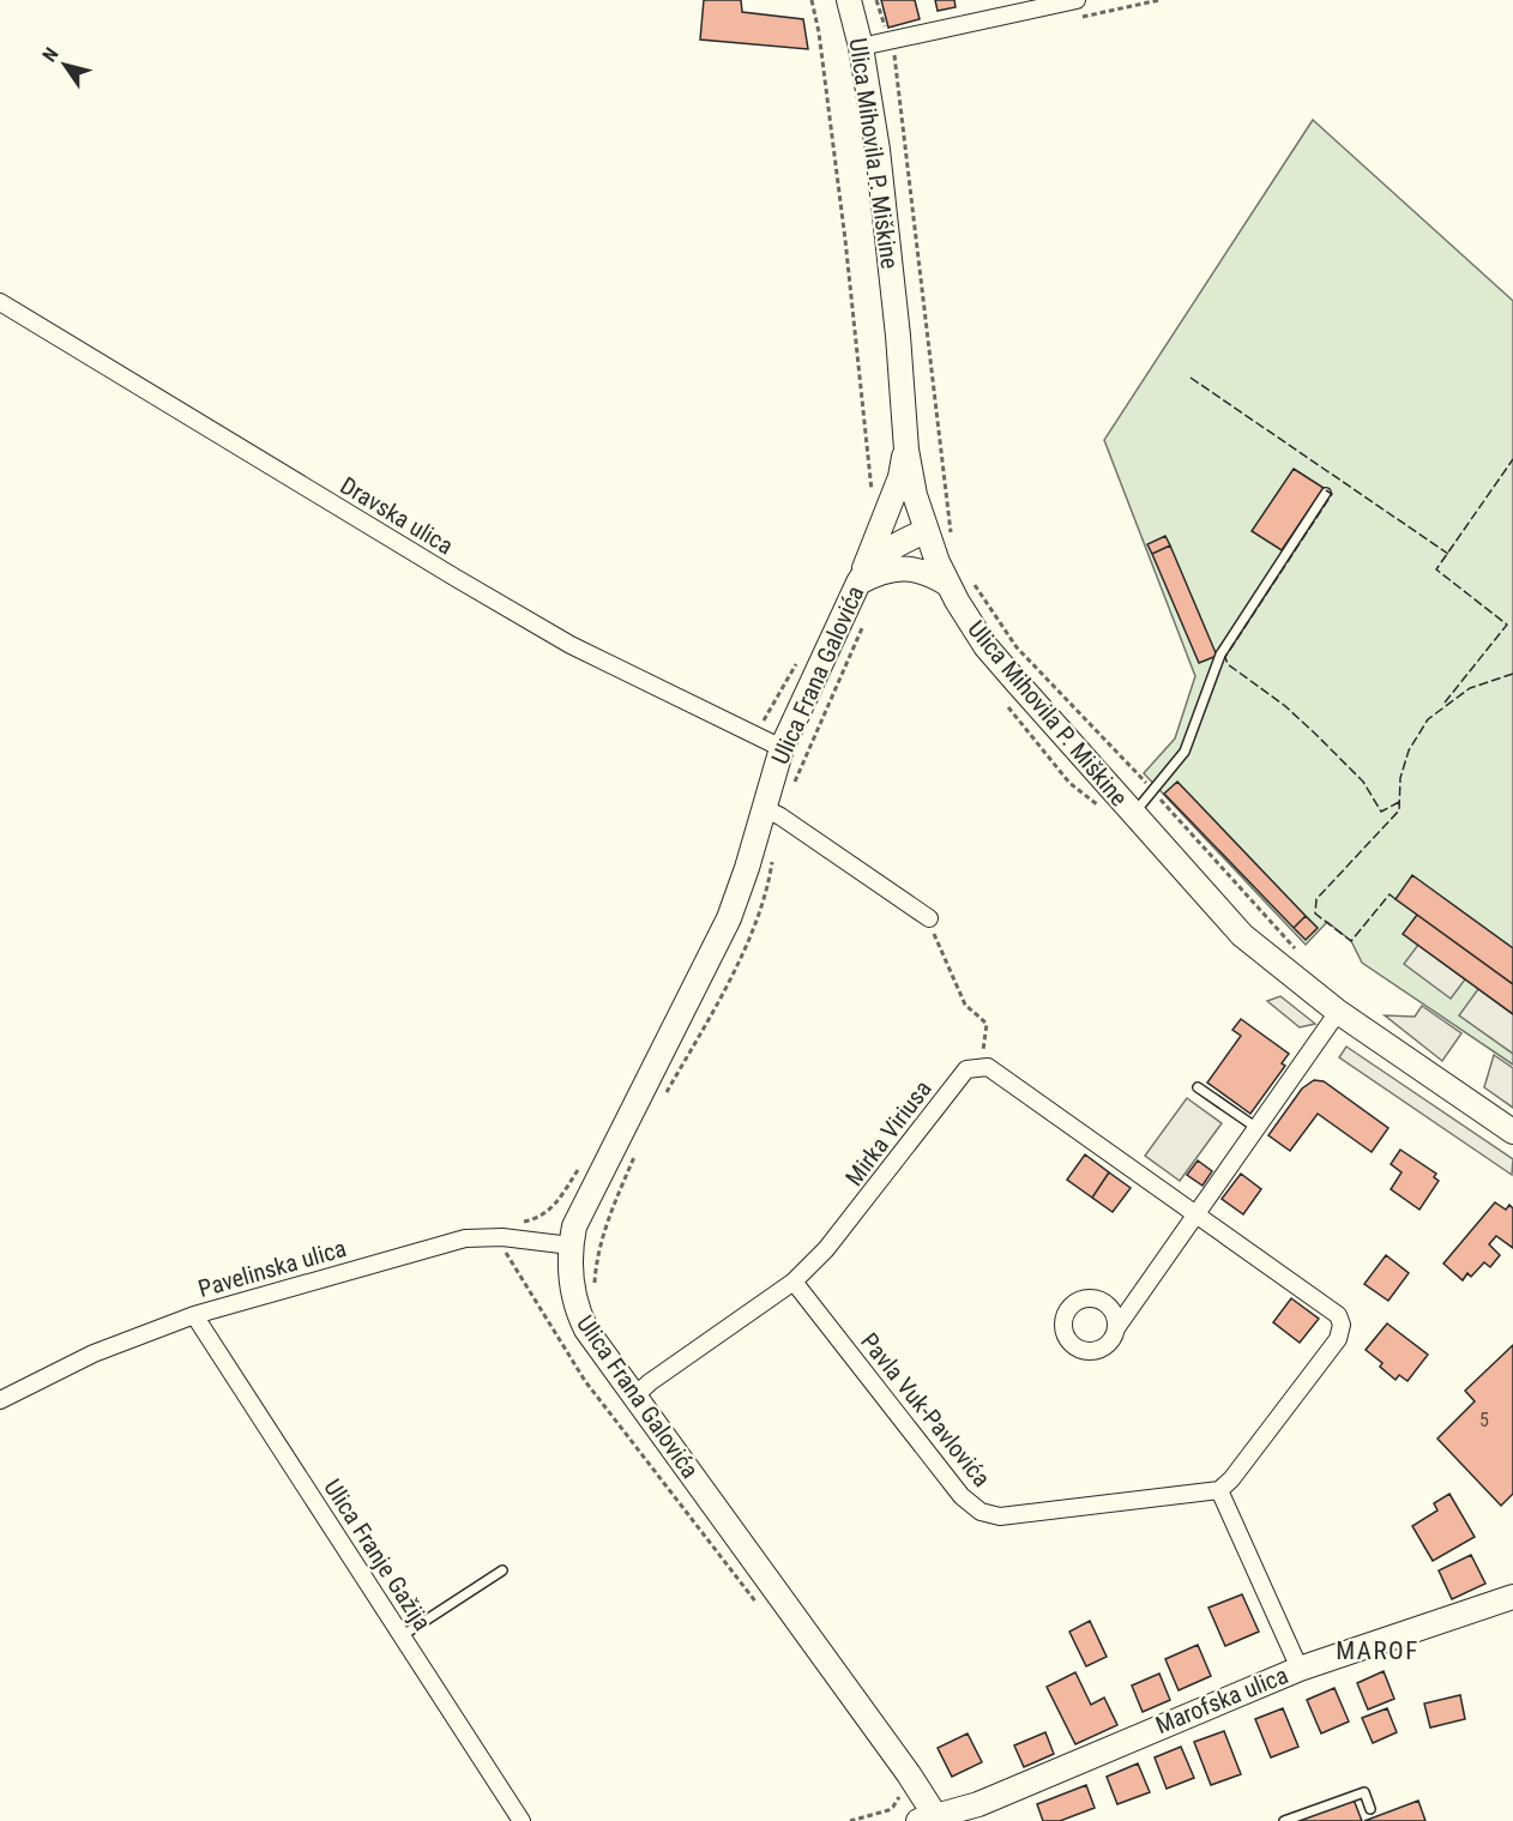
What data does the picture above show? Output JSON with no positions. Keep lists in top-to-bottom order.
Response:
{
  "streets": {
    "main road": ["Ulica Mihovila P. Miškine", "Ulica Frana Galovića", "Marofska ulica"],
    "street": [
      "Dravska ulica",
      "Mirka Viriusa",
      "Pavelinska ulica",
      "Pavla Vuk-Pavlovića",
      "Ulica Franje Gažija"
    ]
  },
  "crossings": [
    ["Ulica Mihovila P. Miškine", "Ulica Frana Galovića"],
    ["Dravska ulica", "Ulica Frana Galovića"],
    ["Ulica Frana Galovića", "Mirka Viriusa"],
    ["Ulica Frana Galovića", "Pavelinska ulica"],
    ["Ulica Frana Galovića", "Marofska ulica"],
    ["Mirka Viriusa", "Pavla Vuk-Pavlovića"],
    ["Pavelinska ulica", "Ulica Franje Gažija"]
  ],
  "districts": ["MAROF"],
  "house_numbers": ["5"],
  "north": "top left"
}
